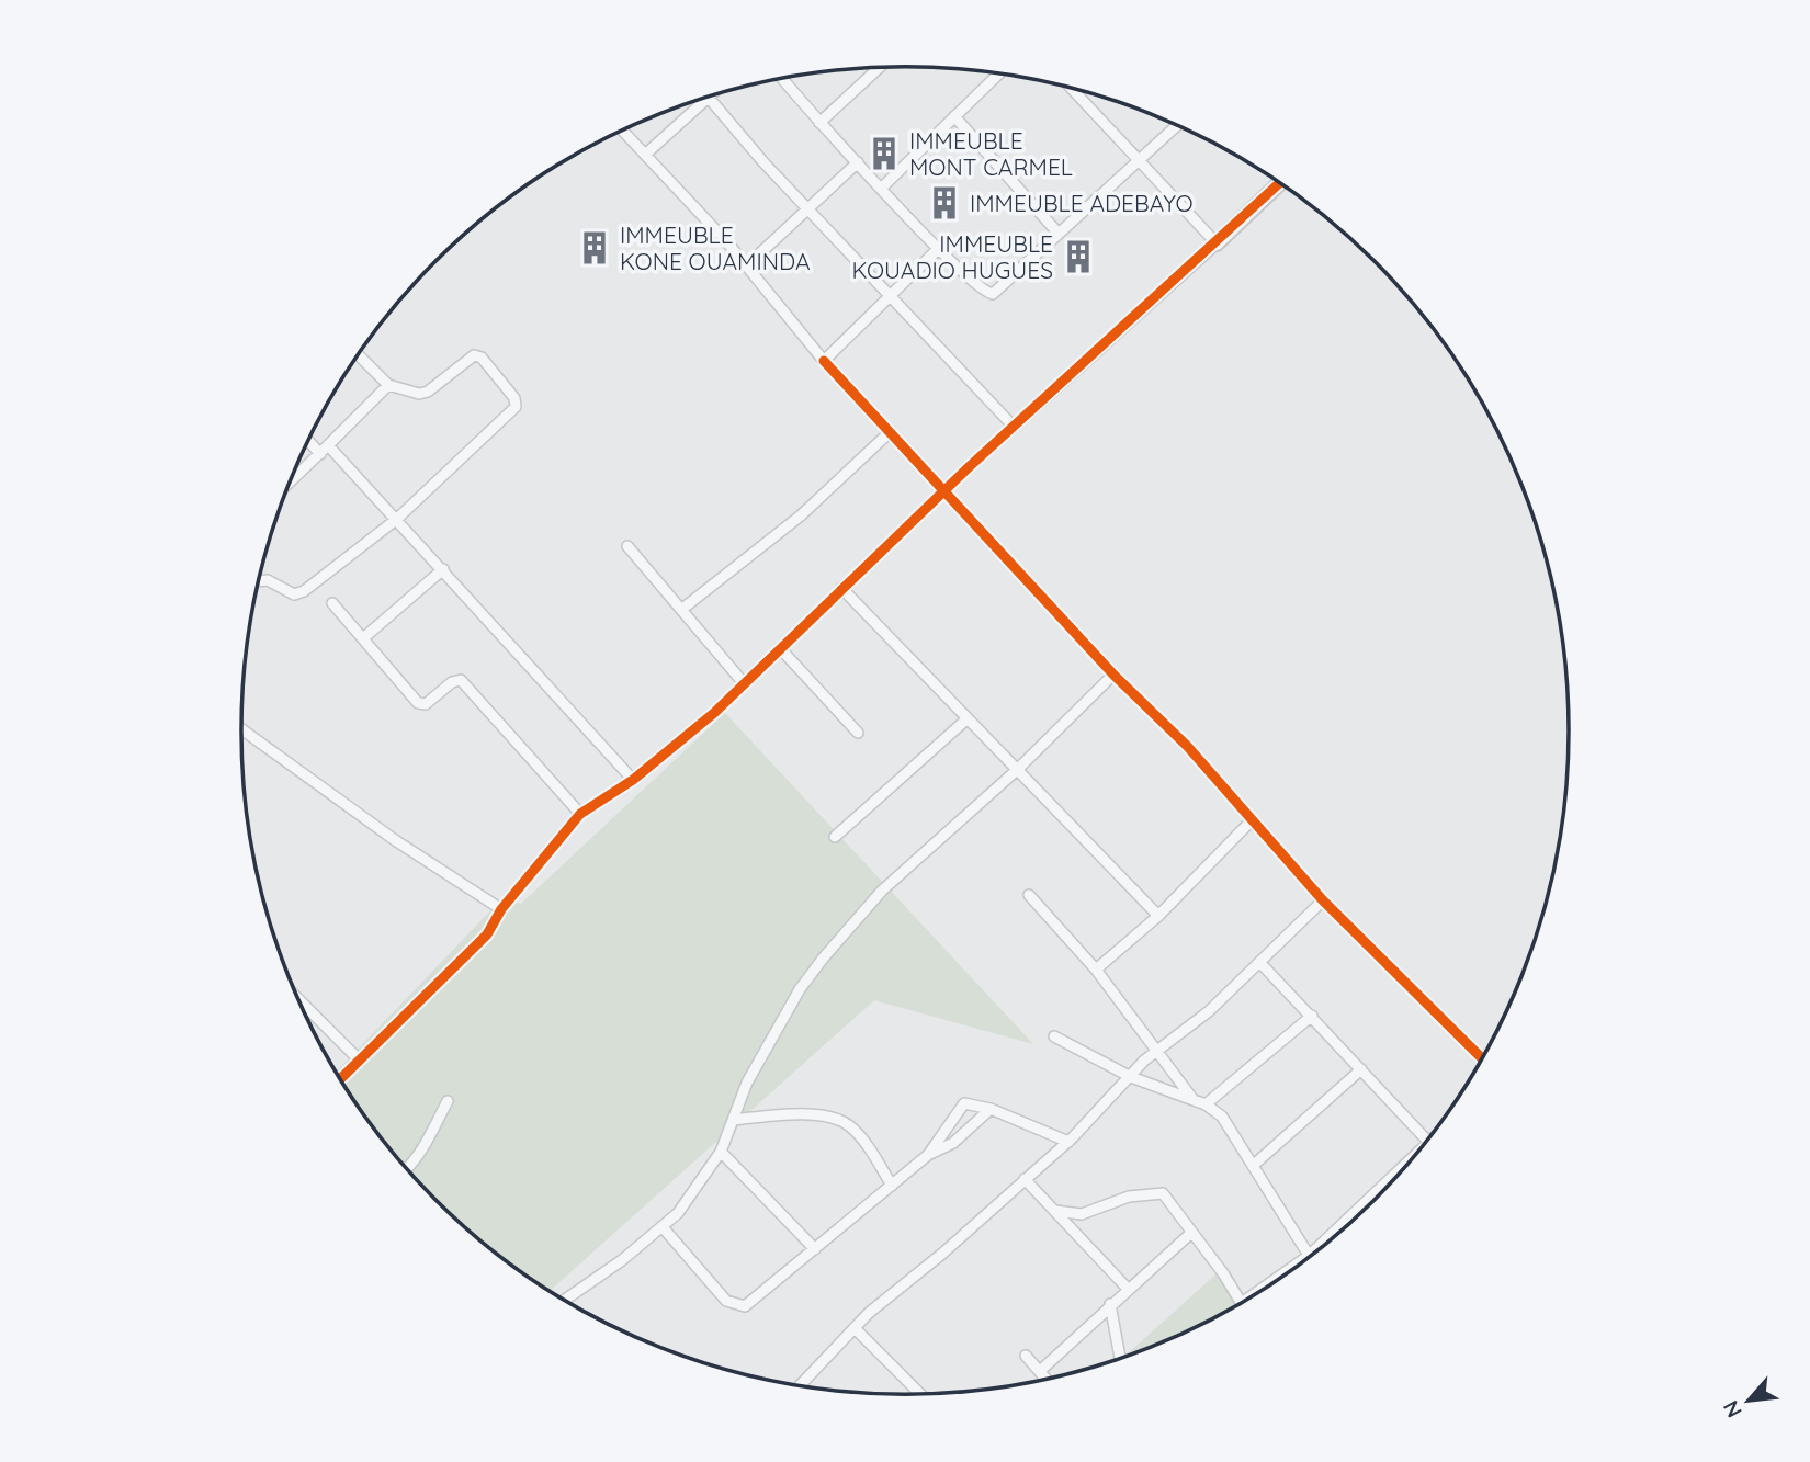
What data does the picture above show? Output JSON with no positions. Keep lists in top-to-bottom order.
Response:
{
  "places": {
    "building": [
      "IMMEUBLE MONT CARMEL",
      "IMMEUBLE ADEBAYO",
      "IMMEUBLE KONE OUAMINDA",
      "IMMEUBLE KOUADIO HUGUES"
    ]
  },
  "north": "bottom left"
}
